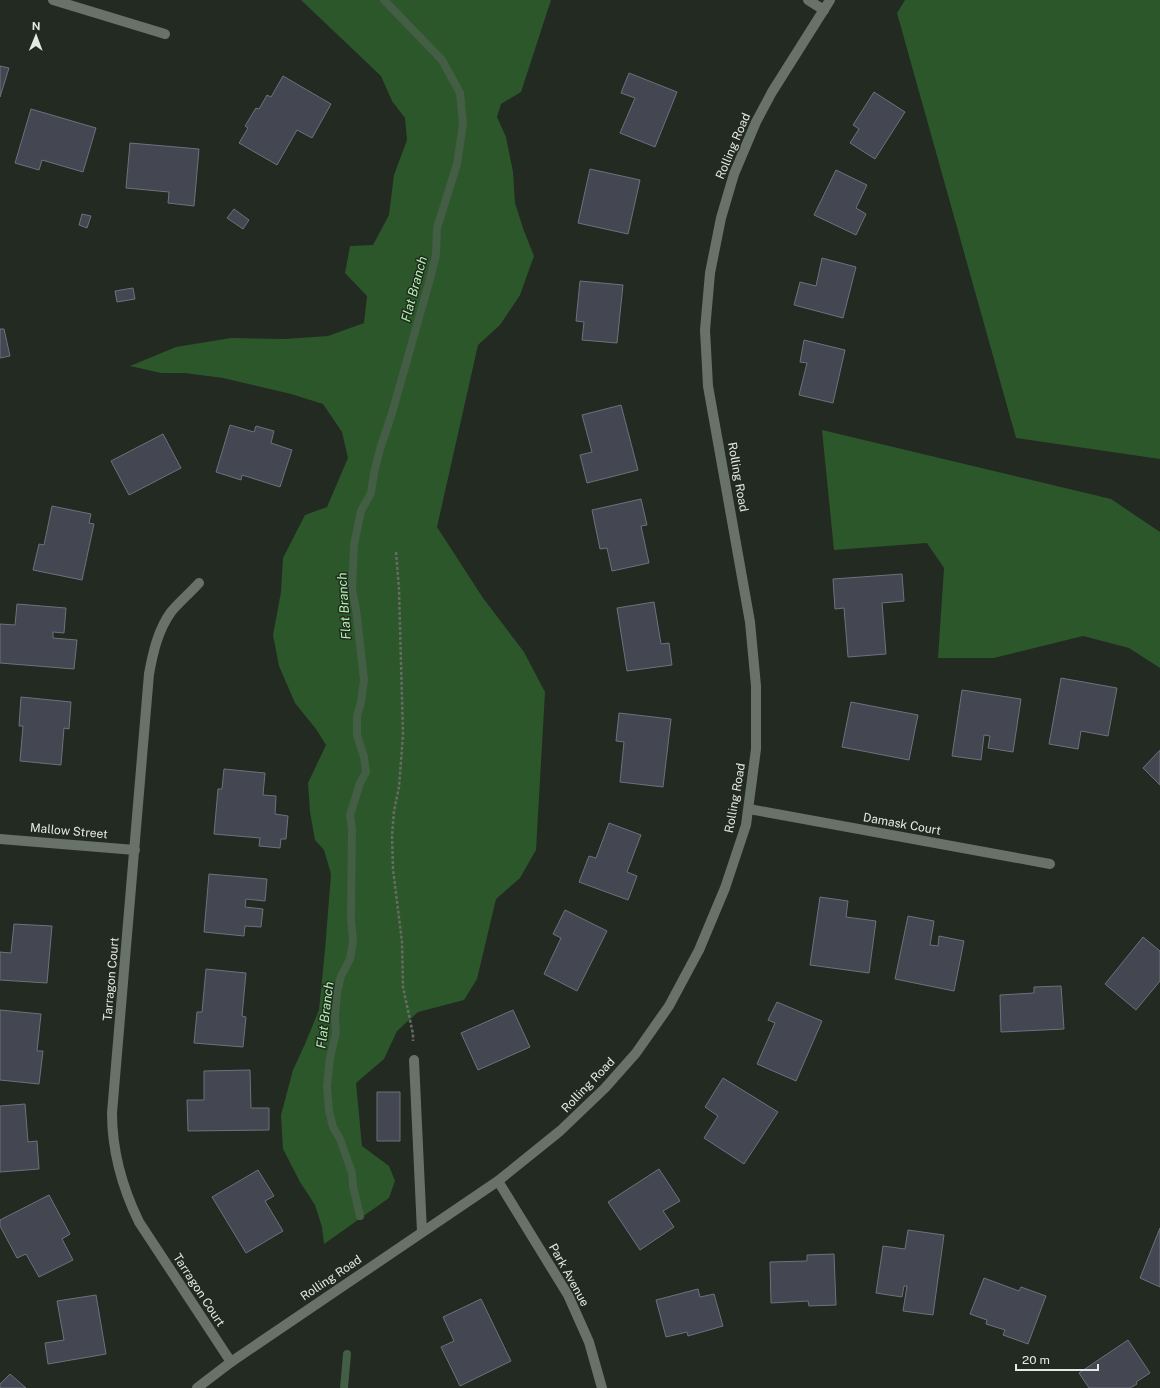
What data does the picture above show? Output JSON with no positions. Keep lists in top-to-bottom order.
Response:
{
  "streets": {
    "street": [
      "Rolling Road",
      "Damask Court",
      "Mallow Street",
      "Tarragon Court",
      "Park Avenue"
    ]
  },
  "crossings": [
    ["Rolling Road", "Damask Court"],
    ["Rolling Road", "Tarragon Court"],
    ["Rolling Road", "Park Avenue"],
    ["Mallow Street", "Tarragon Court"]
  ],
  "water": ["Flat Branch"],
  "scale_bar": "20 m",
  "north": "top"
}
